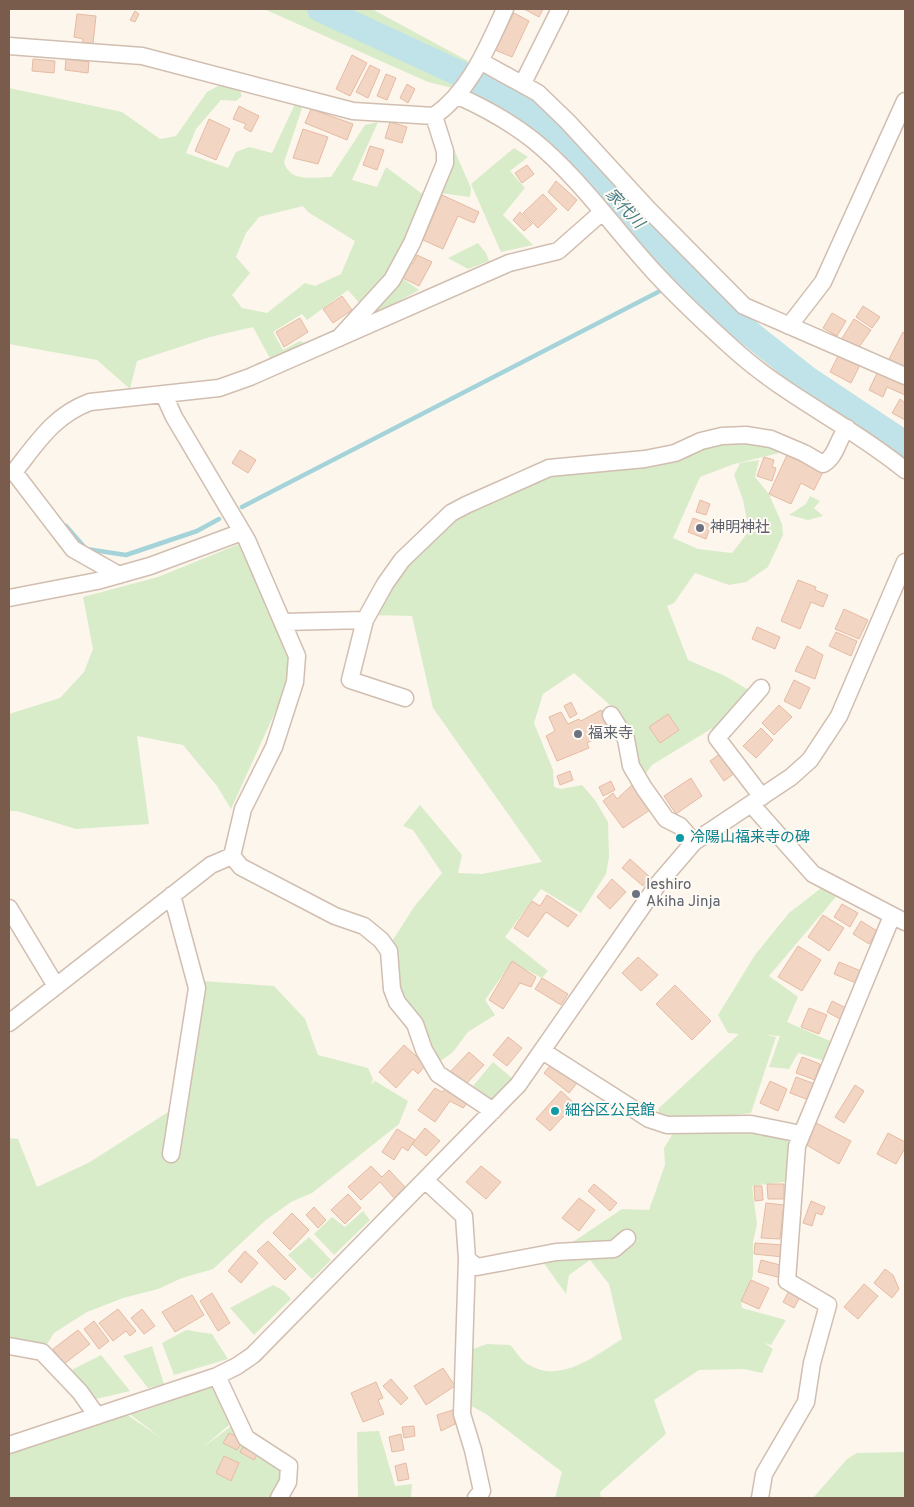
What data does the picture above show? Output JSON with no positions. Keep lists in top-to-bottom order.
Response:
{
  "water": ["家代川"],
  "places": [
    "神明神社",
    "福来寺",
    "冷陽山福来寺の碑",
    "Ieshiro Akiha Jinja",
    "細谷区公民館"
  ]
}
